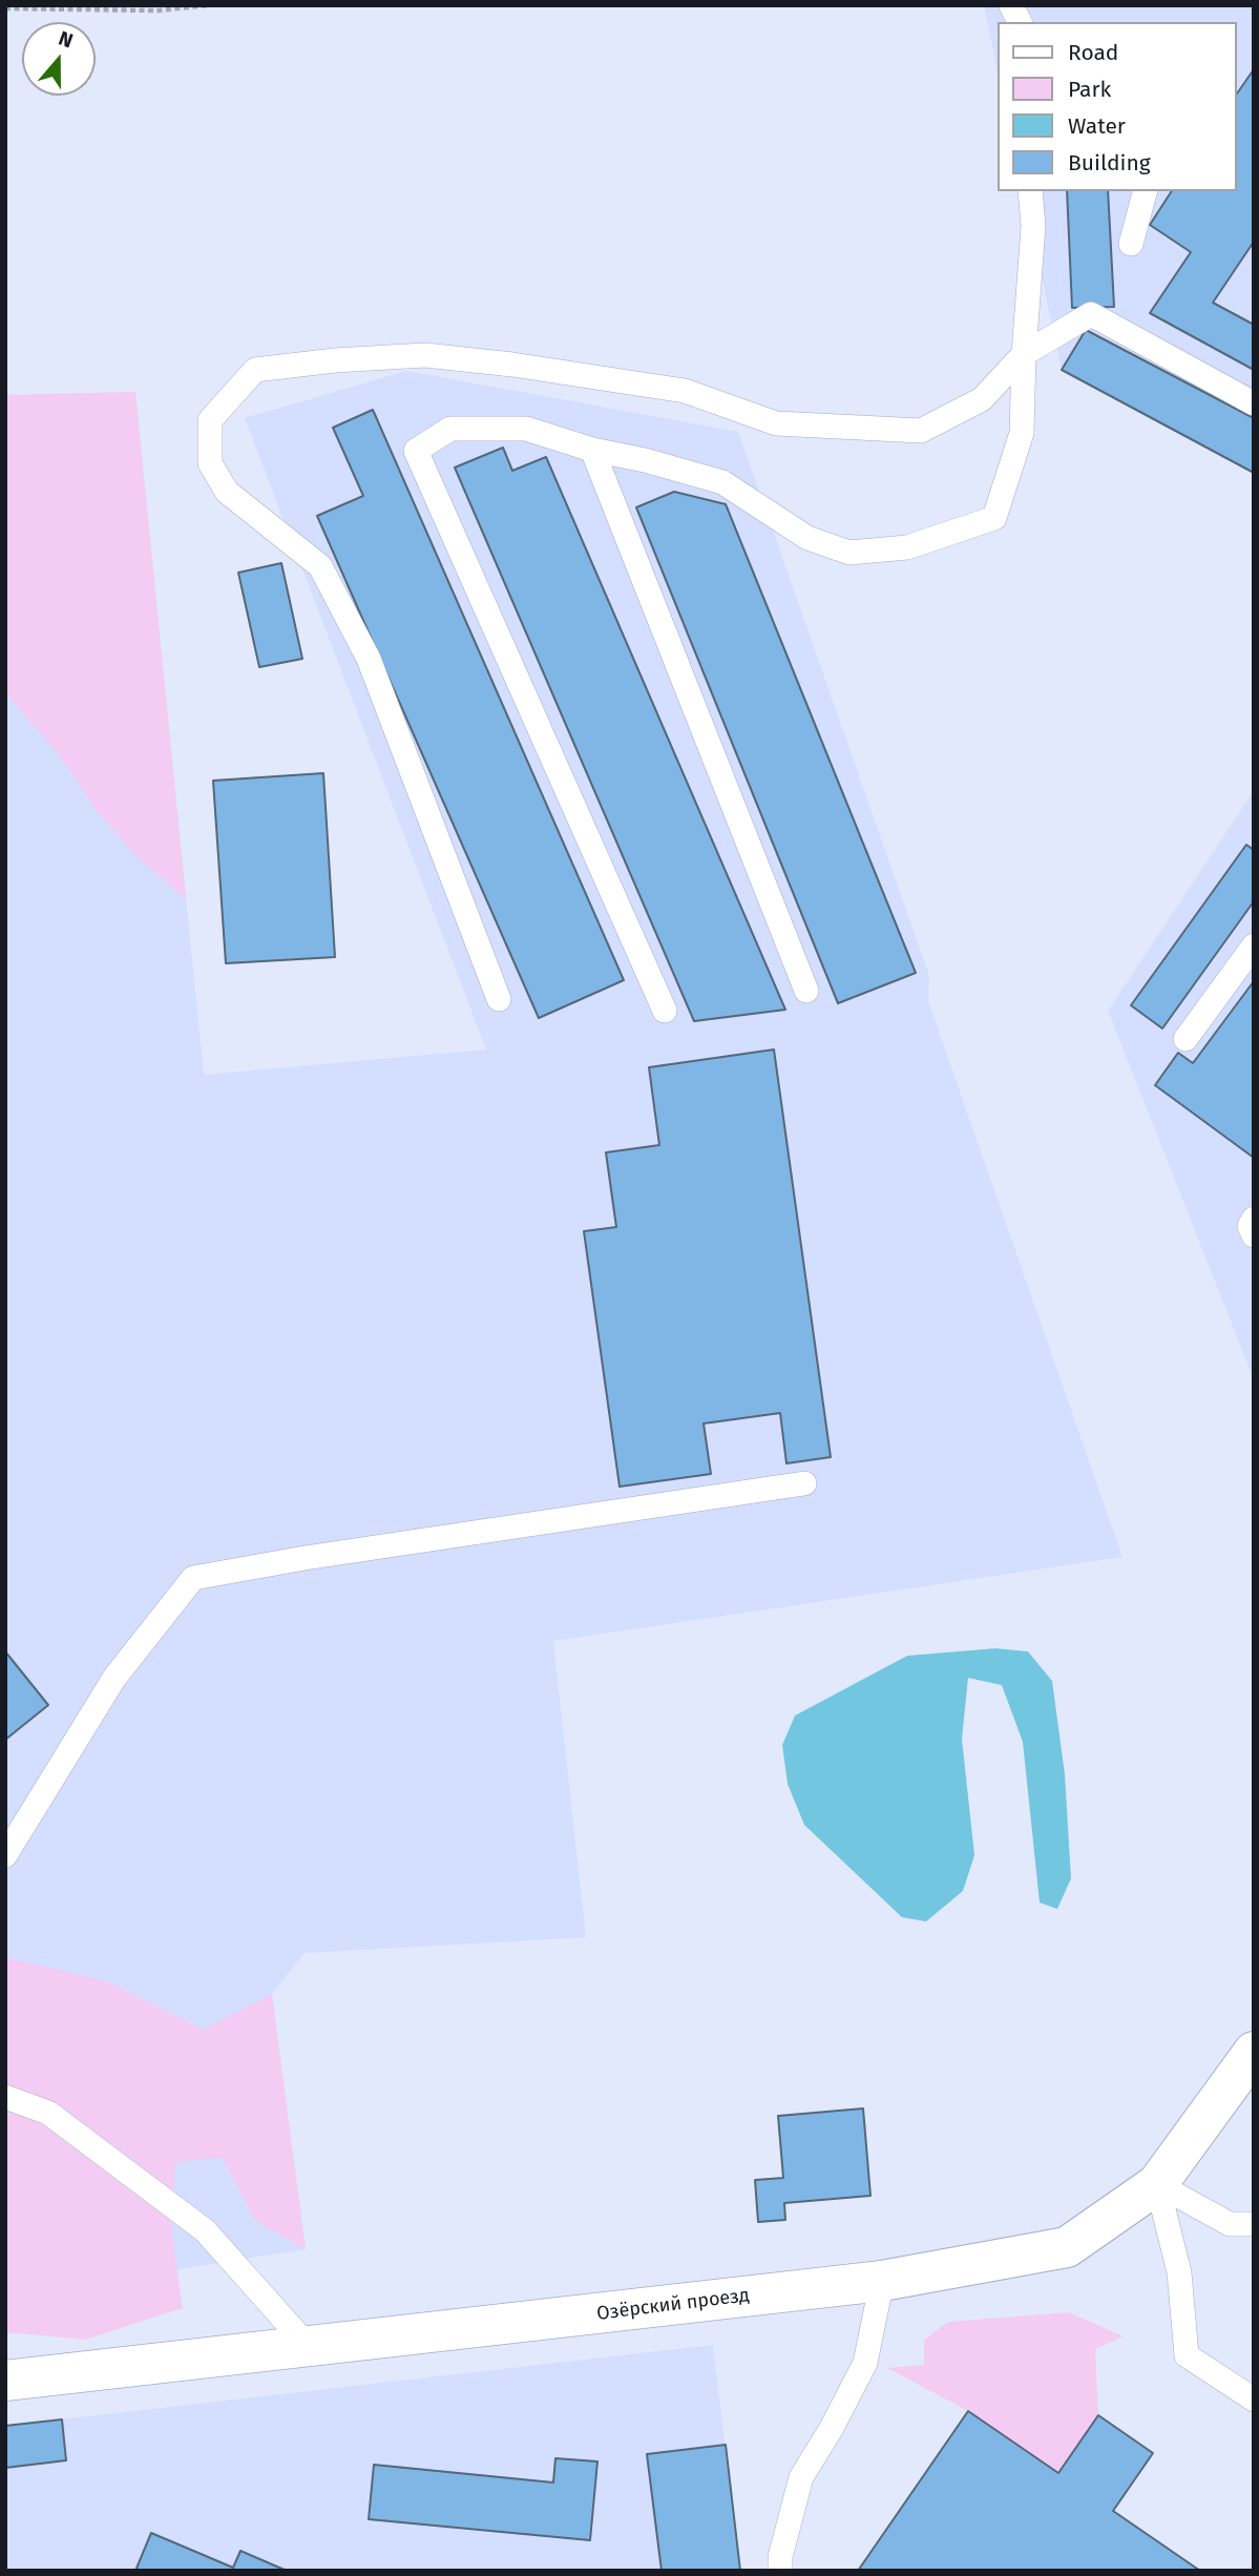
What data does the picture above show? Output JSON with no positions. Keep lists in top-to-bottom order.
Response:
{
  "streets": {
    "street": ["Озёрский проезд"]
  },
  "legend": [
    "Road",
    "Park",
    "Water",
    "Building"
  ],
  "north": "top"
}
